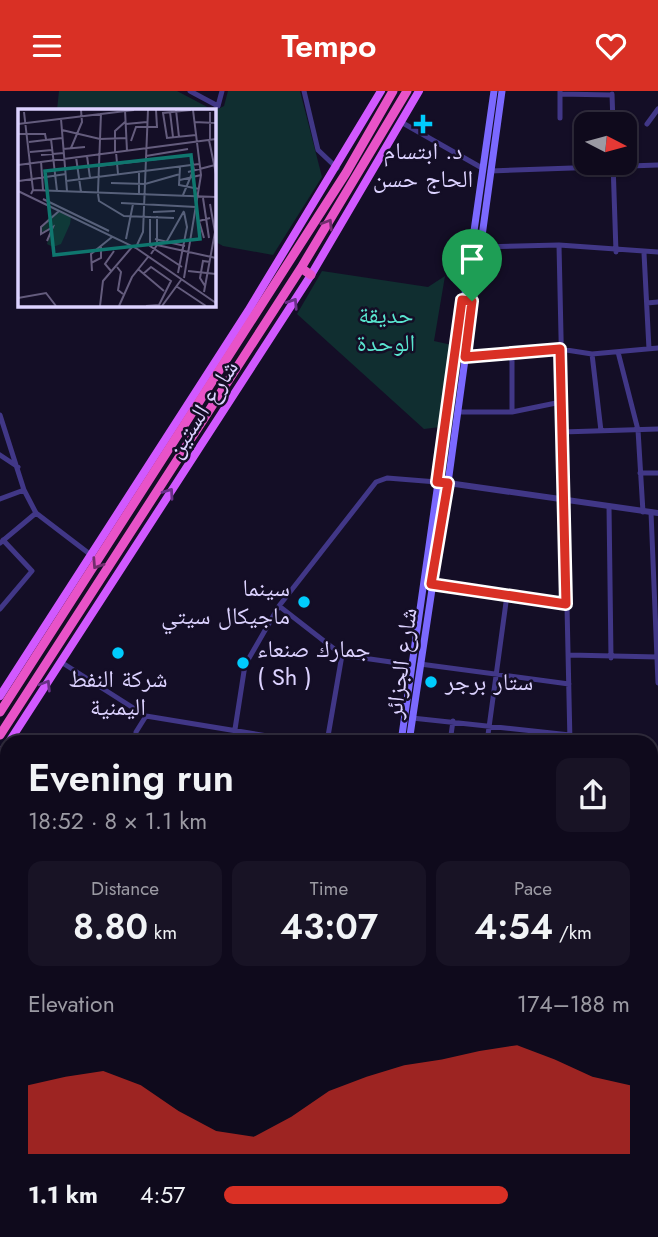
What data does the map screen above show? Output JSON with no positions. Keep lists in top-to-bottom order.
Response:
{
  "streets": {
    "highway": ["شارع الستين"],
    "main road": ["شارع الجزائر"]
  },
  "parks": ["حديقة الوحدة"],
  "places": {
    "health": ["د. ابتسام الحاج حسن"],
    "other": [
      "سينما ماجيكال سيتي",
      "شركة النفط اليمنية",
      "جمارك صنعاء ( Sh )",
      "ستار برجر"
    ]
  },
  "north": "right",
  "page": {
    "header": "Tempo",
    "heading": ["Evening run", "18:52 · 8 × 1.1 km"],
    "stats": [
      ["Distance", "8.80 km"],
      ["Time", "43:07"],
      ["Pace", "4:54 /km"]
    ],
    "chart": ["Elevation", "174–188 m"],
    "list": [
      {
        "name": "1.1 km",
        "note": "4:57"
      }
    ]
  }
}
